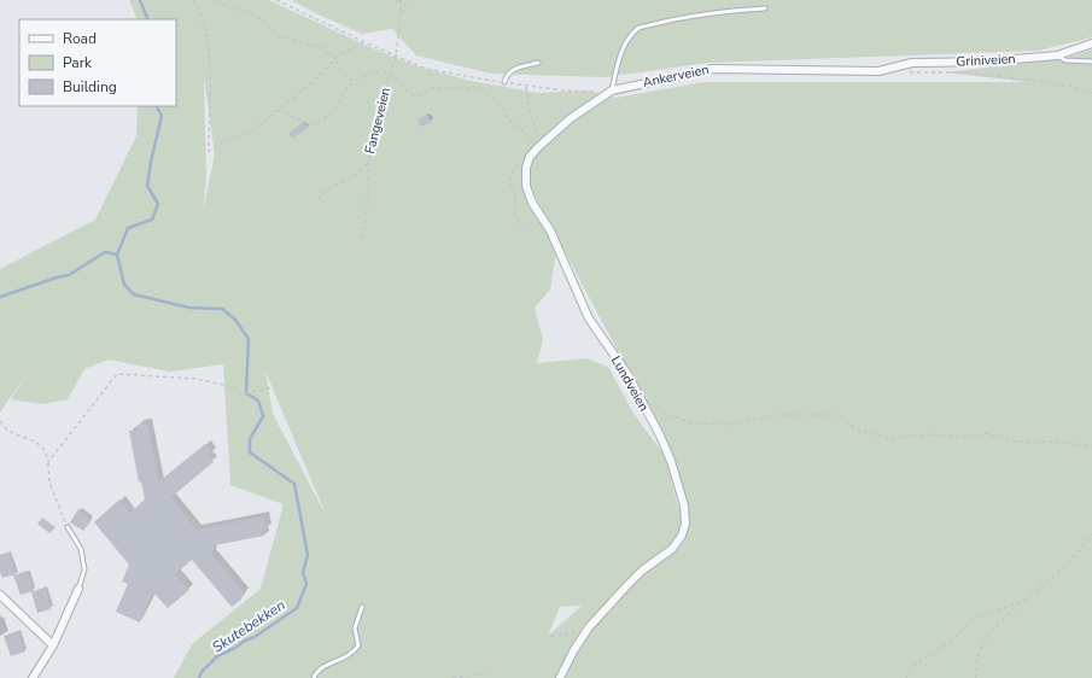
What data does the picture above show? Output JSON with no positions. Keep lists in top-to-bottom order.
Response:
{
  "streets": {
    "street": ["Griniveien", "Ankerveien", "Lundveien"],
    "path": ["Fangeveien"]
  },
  "crossings": [
    ["Griniveien", "Ankerveien"]
  ],
  "water": ["Skutebekken"],
  "legend": ["Road", "Park", "Building"]
}
